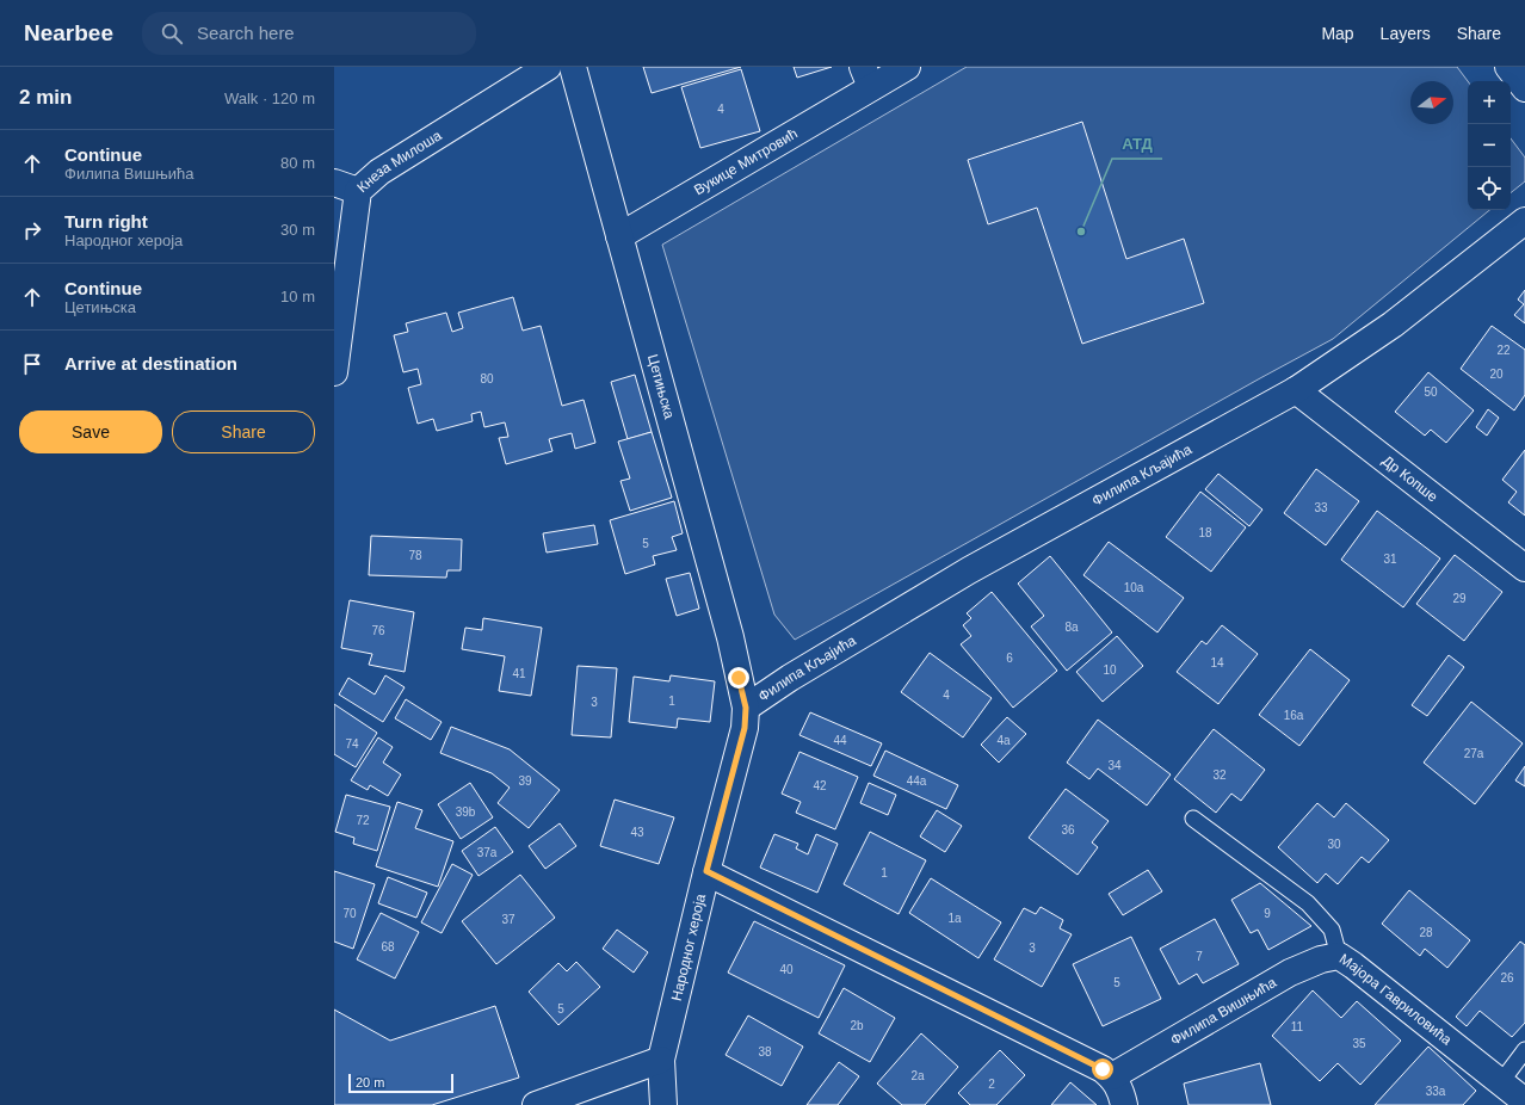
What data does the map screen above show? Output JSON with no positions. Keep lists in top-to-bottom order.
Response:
{
  "streets": {
    "street": [
      "Вукице Митровић",
      "Кнеза Милоша",
      "Цетињска",
      "Филипа Кљајића",
      "Др Копше",
      "Народног хероја",
      "Мајора Гавриловића",
      "Филипа Вишњића"
    ]
  },
  "crossings": [
    ["Вукице Митровић", "Цетињска"],
    ["Цетињска", "Филипа Кљајића"],
    ["Цетињска", "Народног хероја"],
    ["Филипа Кљајића", "Др Копше"],
    ["Филипа Кљајића", "Народног хероја"],
    ["Мајора Гавриловића", "Филипа Вишњића"]
  ],
  "places": ["АТД"],
  "house_numbers": [
    "4",
    "22",
    "20",
    "80",
    "50",
    "33",
    "18",
    "5",
    "78",
    "31",
    "10a",
    "29",
    "8a",
    "76",
    "6",
    "14",
    "10",
    "41",
    "4",
    "1",
    "3",
    "16a",
    "44",
    "4a",
    "74",
    "27a",
    "34",
    "32",
    "39",
    "44a",
    "42",
    "39b",
    "72",
    "36",
    "43",
    "30",
    "37a",
    "1",
    "70",
    "9",
    "1a",
    "37",
    "28",
    "68",
    "3",
    "7",
    "40",
    "26",
    "5",
    "5",
    "2b",
    "11",
    "35",
    "38",
    "2a",
    "2",
    "33a"
  ],
  "scale_bar": "20 m",
  "north": "right",
  "page": {
    "header": "Nearbee",
    "search": "Search here",
    "nav": ["Map", "Layers", "Share"],
    "heading": ["2 min", "Walk · 120 m"],
    "map_buttons": ["+", "−"],
    "list": [
      ["Continue", "Филипа Вишњића", "80 m"],
      ["Turn right", "Народног хероја", "30 m"],
      ["Continue", "Цетињска", "10 m"],
      "Arrive at destination"
    ],
    "buttons": ["Save", "Share"],
    "scale": "20 m"
  }
}
